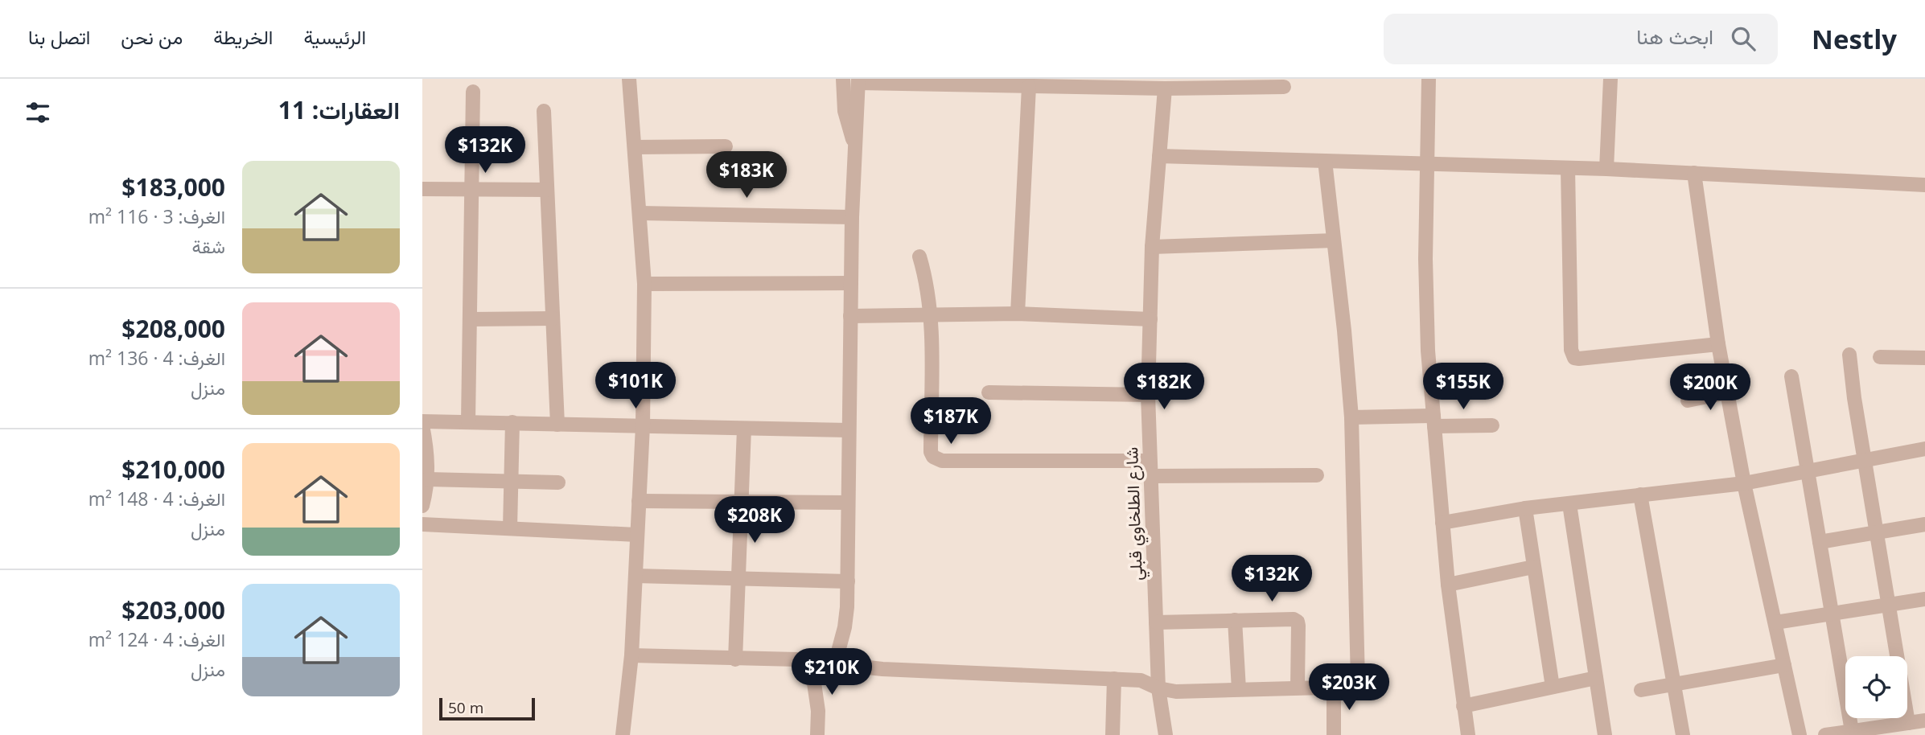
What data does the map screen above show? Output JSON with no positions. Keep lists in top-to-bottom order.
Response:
{
  "streets": {
    "street": ["شارع الطلخاوي قبلي"]
  },
  "scale_bar": "50 m",
  "page": {
    "header": "Nestly",
    "search": "ابحث هنا",
    "nav": [
      "الرئيسية",
      "الخريطة",
      "من نحن",
      "اتصل بنا"
    ],
    "heading": "العقارات: 11",
    "price": [
      "$132K",
      "$183K",
      "$101K",
      "$182K",
      "$155K",
      "$200K",
      "$187K",
      "$208K",
      "$132K",
      "$210K",
      "$203K"
    ],
    "list": [
      {
        "name": "$183,000",
        "note": "الغرف: 3 · 116 m² · شقة"
      },
      {
        "name": "$208,000",
        "note": "الغرف: 4 · 136 m² · منزل"
      },
      {
        "name": "$210,000",
        "note": "الغرف: 4 · 148 m² · منزل"
      },
      {
        "name": "$203,000",
        "note": "الغرف: 4 · 124 m² · منزل"
      }
    ],
    "scale": "50 m"
  }
}
